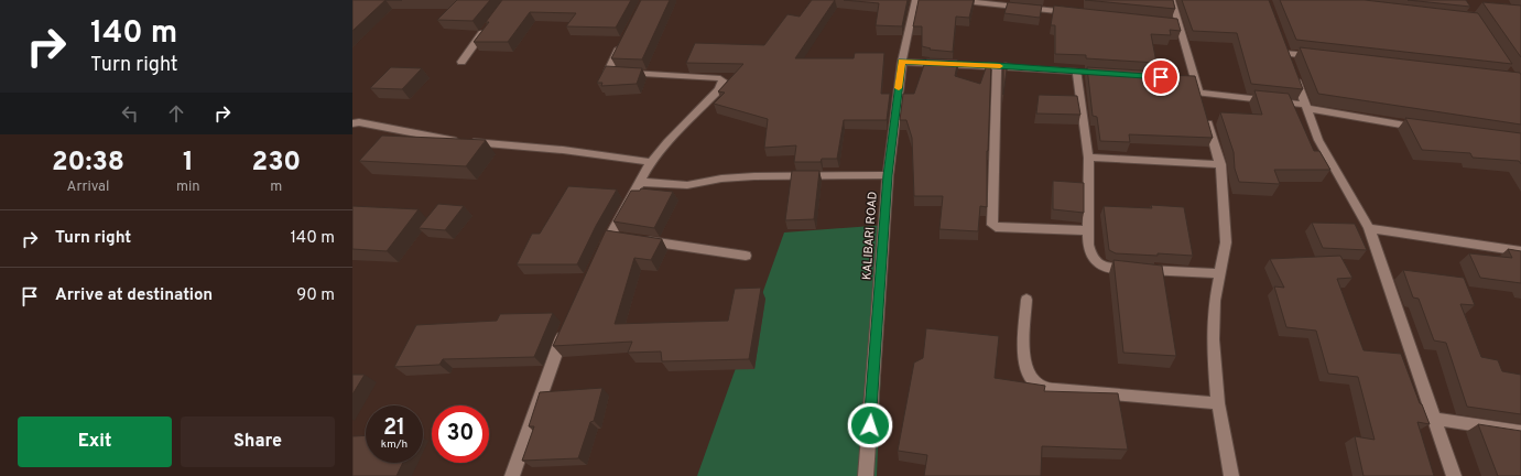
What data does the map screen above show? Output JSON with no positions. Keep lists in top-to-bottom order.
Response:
{
  "streets": {
    "street": ["KALIBARI ROAD"]
  },
  "page": {
    "turn": ["140 m", "Turn right"],
    "eta": [
      "20:38",
      "Arrival",
      "1",
      "min",
      "230",
      "m"
    ],
    "list": [
      {
        "name": "Turn right",
        "value": "140 m"
      },
      {
        "name": "Arrive at destination",
        "value": "90 m"
      }
    ],
    "speed": "21 km/h",
    "limit": "30",
    "buttons": ["Exit", "Share"]
  }
}
